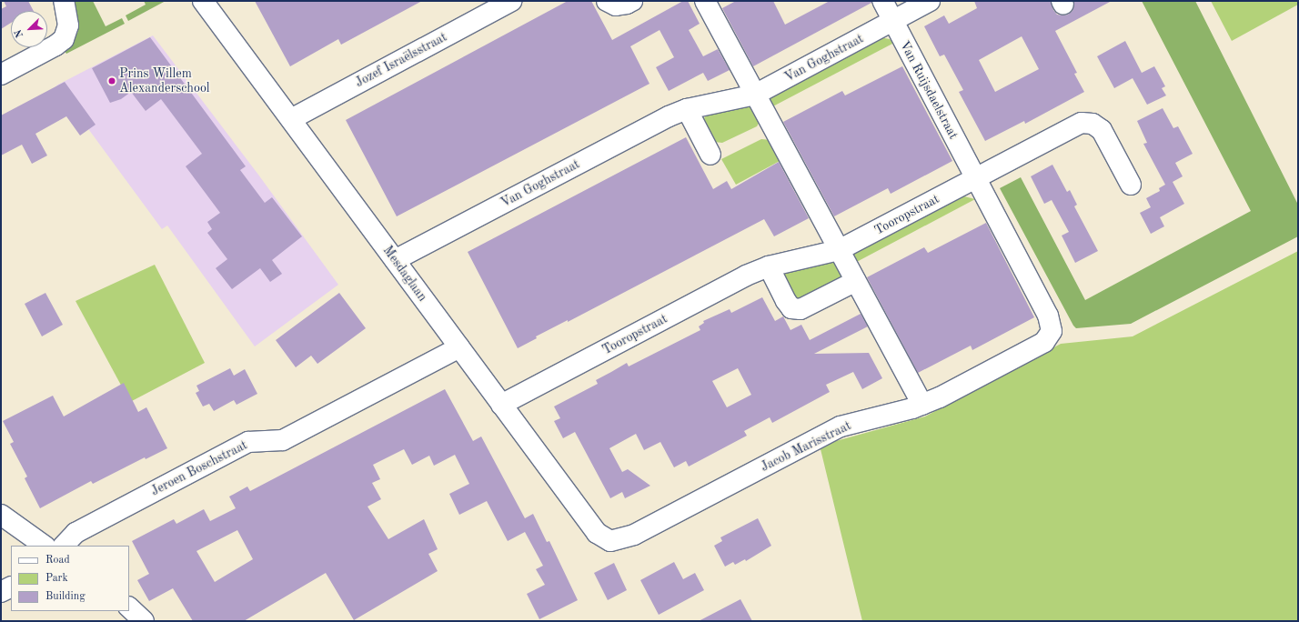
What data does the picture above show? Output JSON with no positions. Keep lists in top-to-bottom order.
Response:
{
  "streets": {
    "street": [
      "Van Goghstraat",
      "Jozef Israëlsstraat",
      "Van Ruijsdaelstraat",
      "Tooropstraat",
      "Mesdaglaan",
      "Jacob Marisstraat",
      "Jeroen Boschstraat"
    ]
  },
  "crossings": [
    ["Van Goghstraat", "Van Ruijsdaelstraat"],
    ["Van Goghstraat", "Mesdaglaan"],
    ["Jozef Israëlsstraat", "Mesdaglaan"],
    ["Van Ruijsdaelstraat", "Tooropstraat"],
    ["Van Ruijsdaelstraat", "Jacob Marisstraat"],
    ["Tooropstraat", "Mesdaglaan"],
    ["Mesdaglaan", "Jacob Marisstraat"],
    ["Mesdaglaan", "Jeroen Boschstraat"]
  ],
  "places": ["Prins Willem Alexanderschool"],
  "legend": ["Road", "Park", "Building"],
  "north": "bottom left"
}
